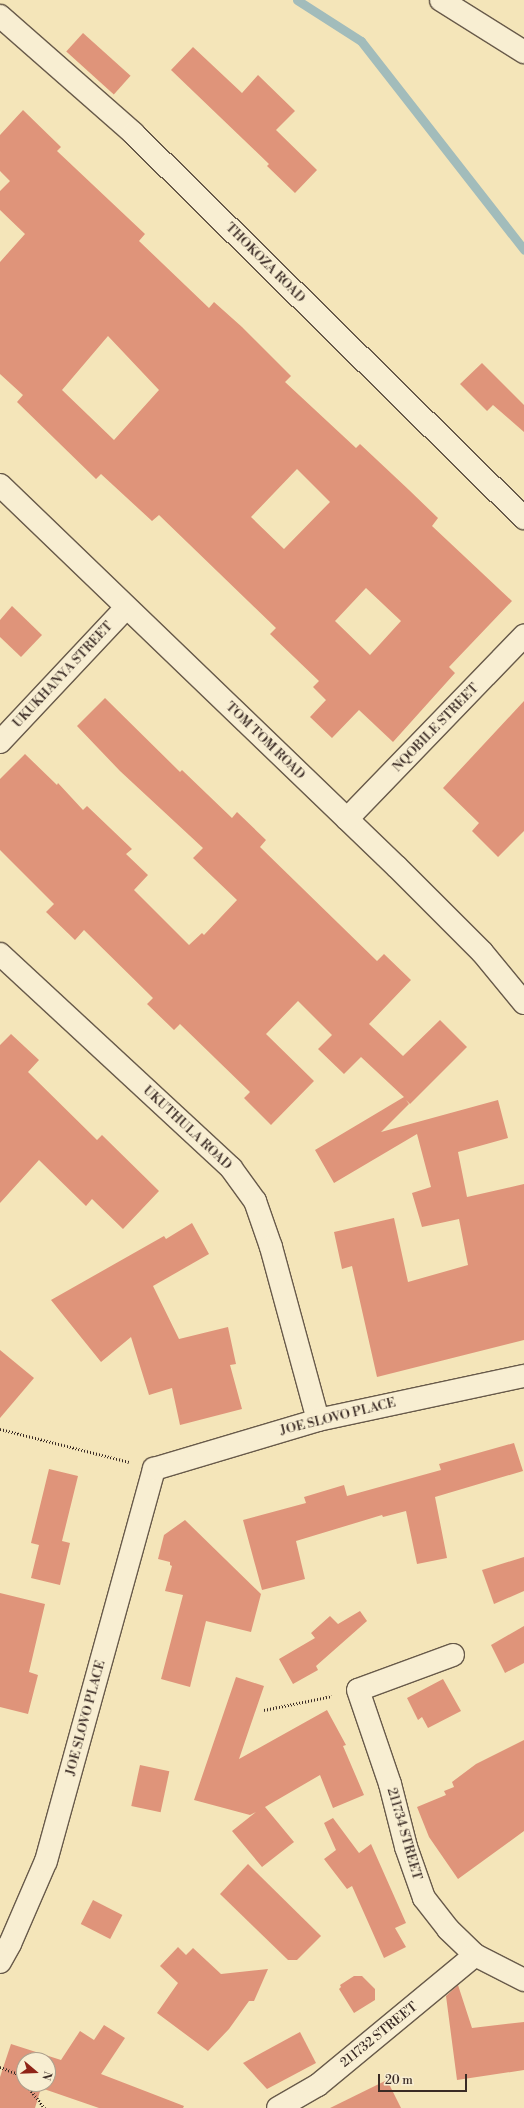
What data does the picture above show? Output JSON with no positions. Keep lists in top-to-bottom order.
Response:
{
  "streets": {
    "street": [
      "THOKOZA ROAD",
      "UKUKHANYA STREET",
      "NQOBILE STREET",
      "TOM TOM ROAD",
      "UKUTHULA ROAD",
      "JOE SLOVO PLACE",
      "211734 STREET",
      "211732 STREET"
    ]
  },
  "crossings": [
    ["UKUKHANYA STREET", "TOM TOM ROAD"],
    ["NQOBILE STREET", "TOM TOM ROAD"],
    ["UKUTHULA ROAD", "JOE SLOVO PLACE"],
    ["211734 STREET", "211732 STREET"]
  ],
  "scale_bar": "20 m",
  "north": "right"
}
